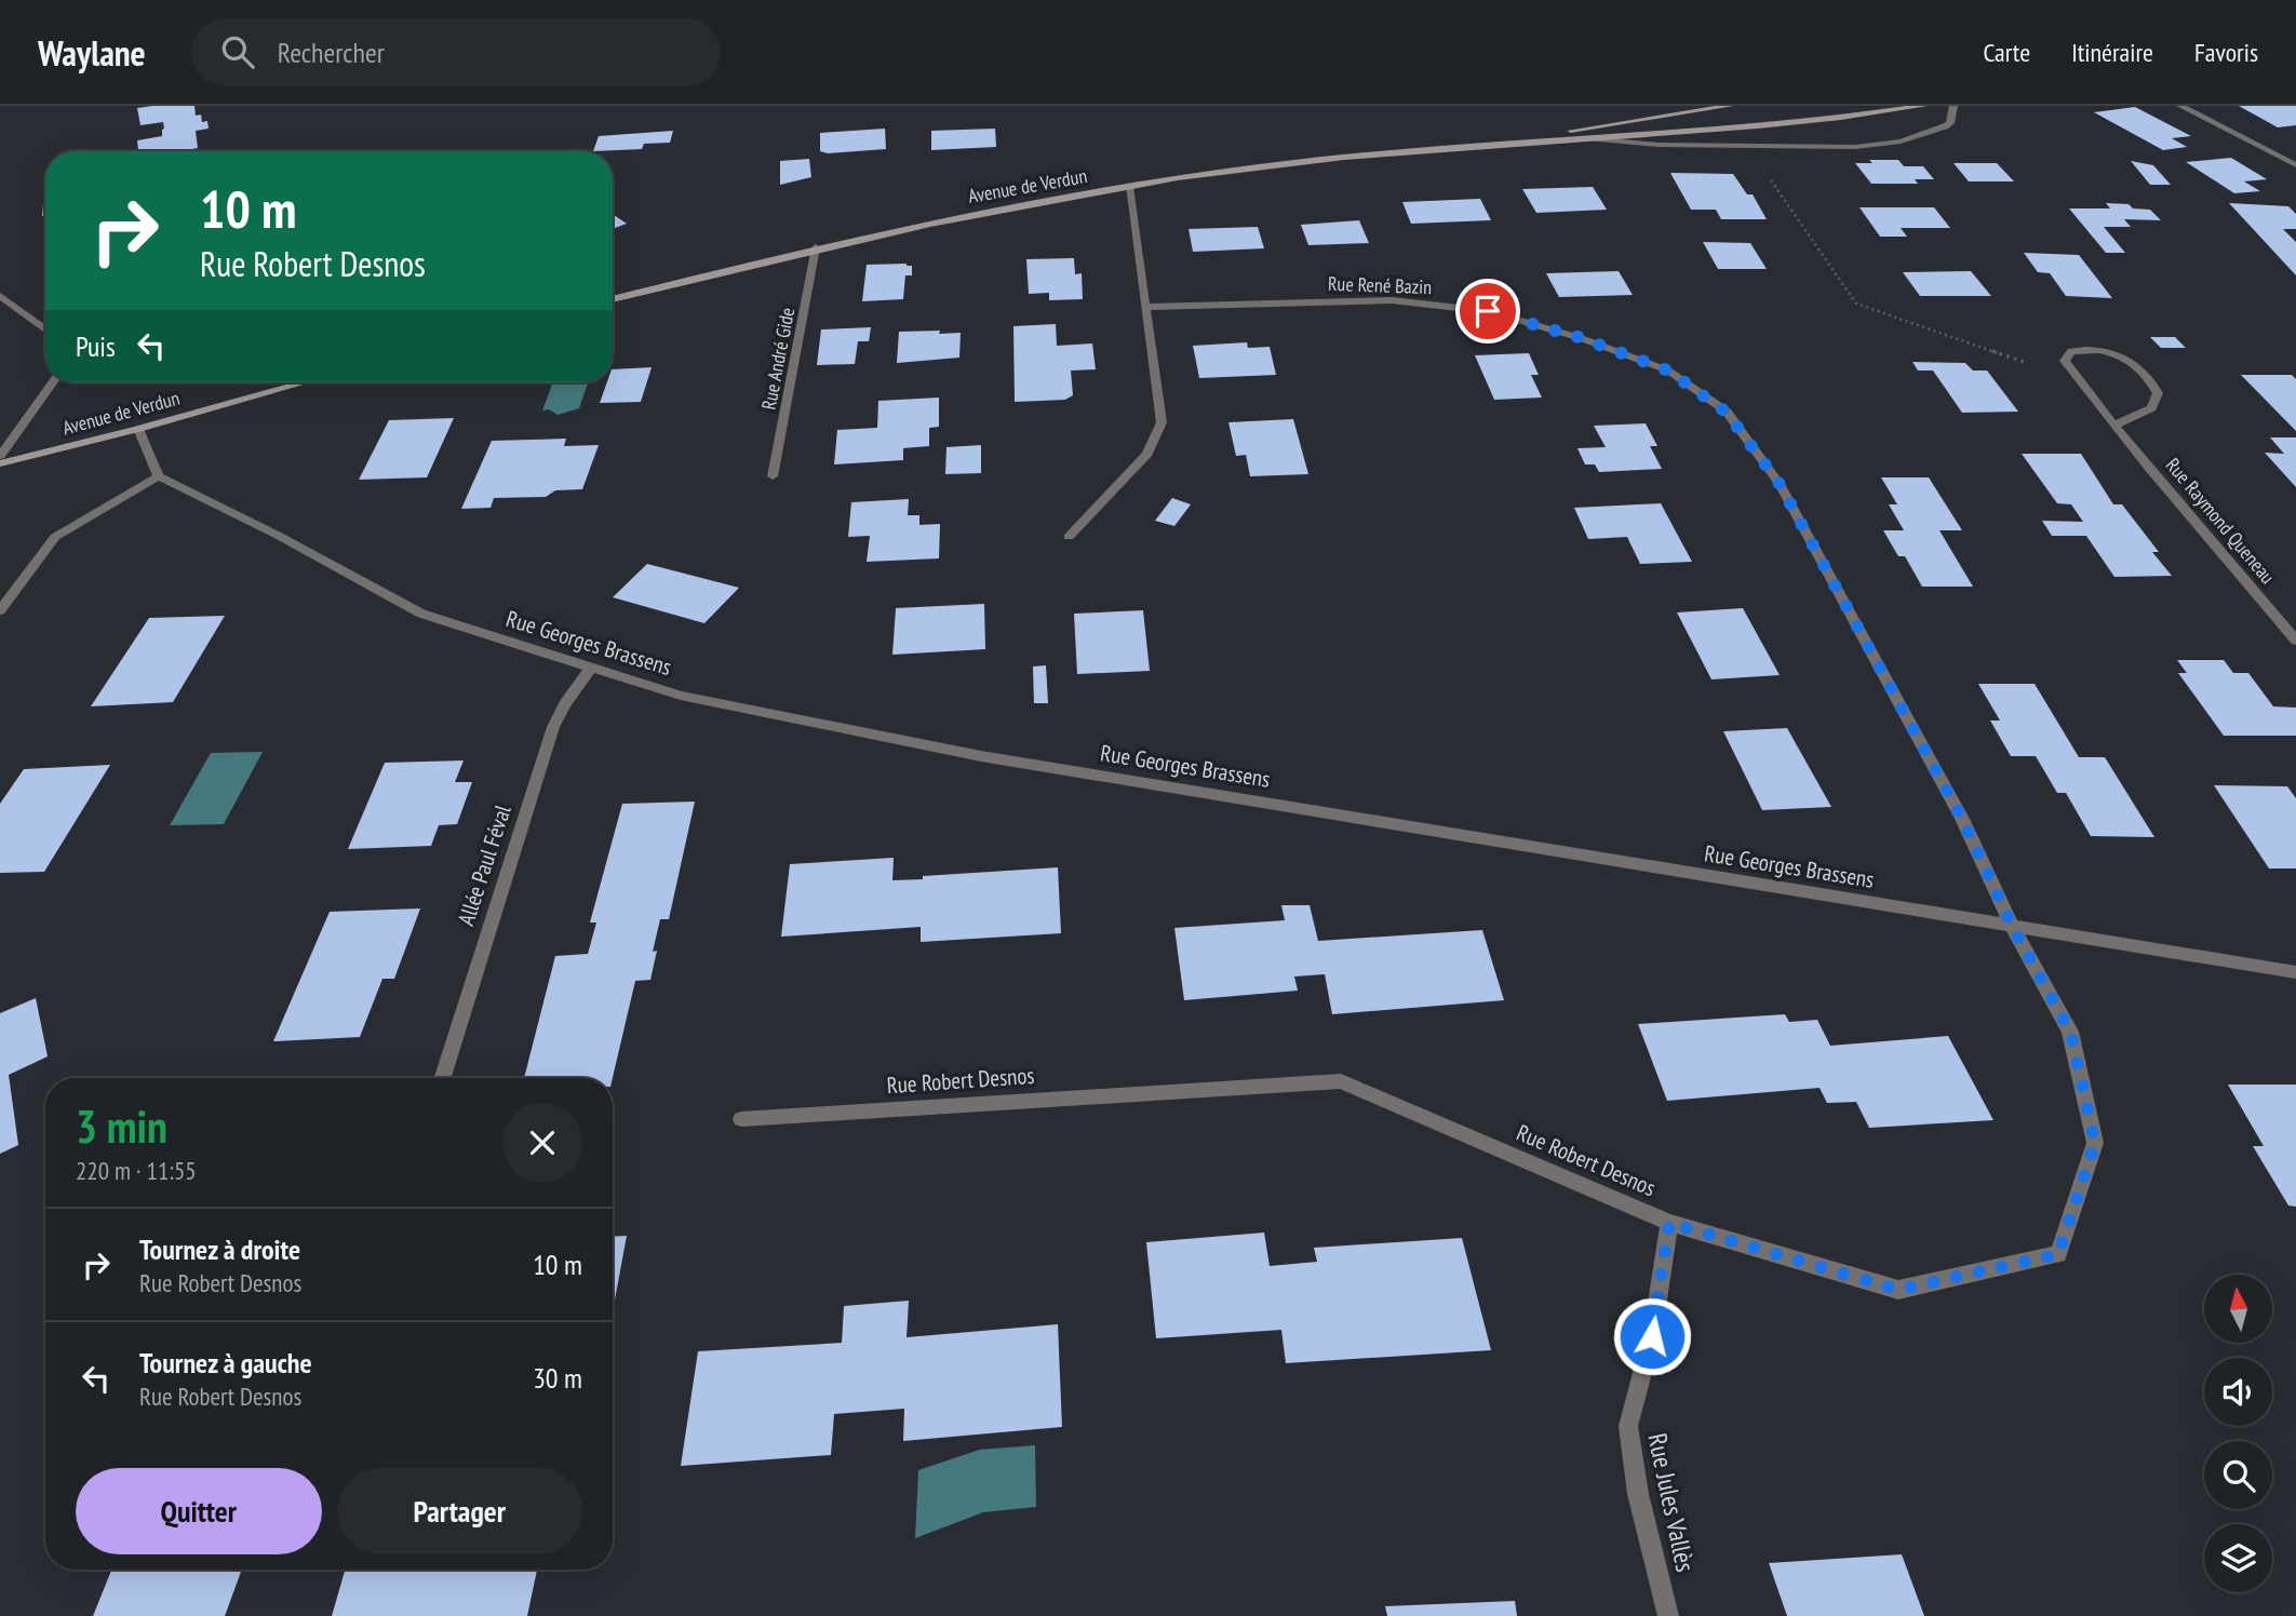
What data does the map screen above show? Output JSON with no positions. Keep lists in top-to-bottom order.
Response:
{
  "streets": {
    "main road": ["Avenue de Verdun"],
    "street": [
      "Rue René Bazin",
      "Rue André Gide",
      "Rue Raymond Queneau",
      "Rue Georges Brassens",
      "Allée Paul Féval",
      "Rue Robert Desnos",
      "Rue Jules Vallès"
    ]
  },
  "crossings": [
    ["Avenue de Verdun", "Rue André Gide"],
    ["Rue René Bazin", "Rue Georges Brassens"],
    ["Rue René Bazin", "Rue Robert Desnos"],
    ["Rue Georges Brassens", "Allée Paul Féval"],
    ["Rue Georges Brassens", "Rue Robert Desnos"],
    ["Rue Robert Desnos", "Rue Jules Vallès"]
  ],
  "north": "top",
  "page": {
    "header": "Waylane",
    "search": "Rechercher",
    "nav": ["Carte", "Itinéraire", "Favoris"],
    "turn": ["10 m", "Rue Robert Desnos"],
    "then": "Puis",
    "heading": ["3 min", "220 m · 11:55"],
    "list": [
      {
        "name": "Tournez à droite",
        "note": "Rue Robert Desnos",
        "value": "10 m"
      },
      {
        "name": "Tournez à gauche",
        "note": "Rue Robert Desnos",
        "value": "30 m"
      }
    ],
    "buttons": ["Quitter", "Partager"]
  }
}
